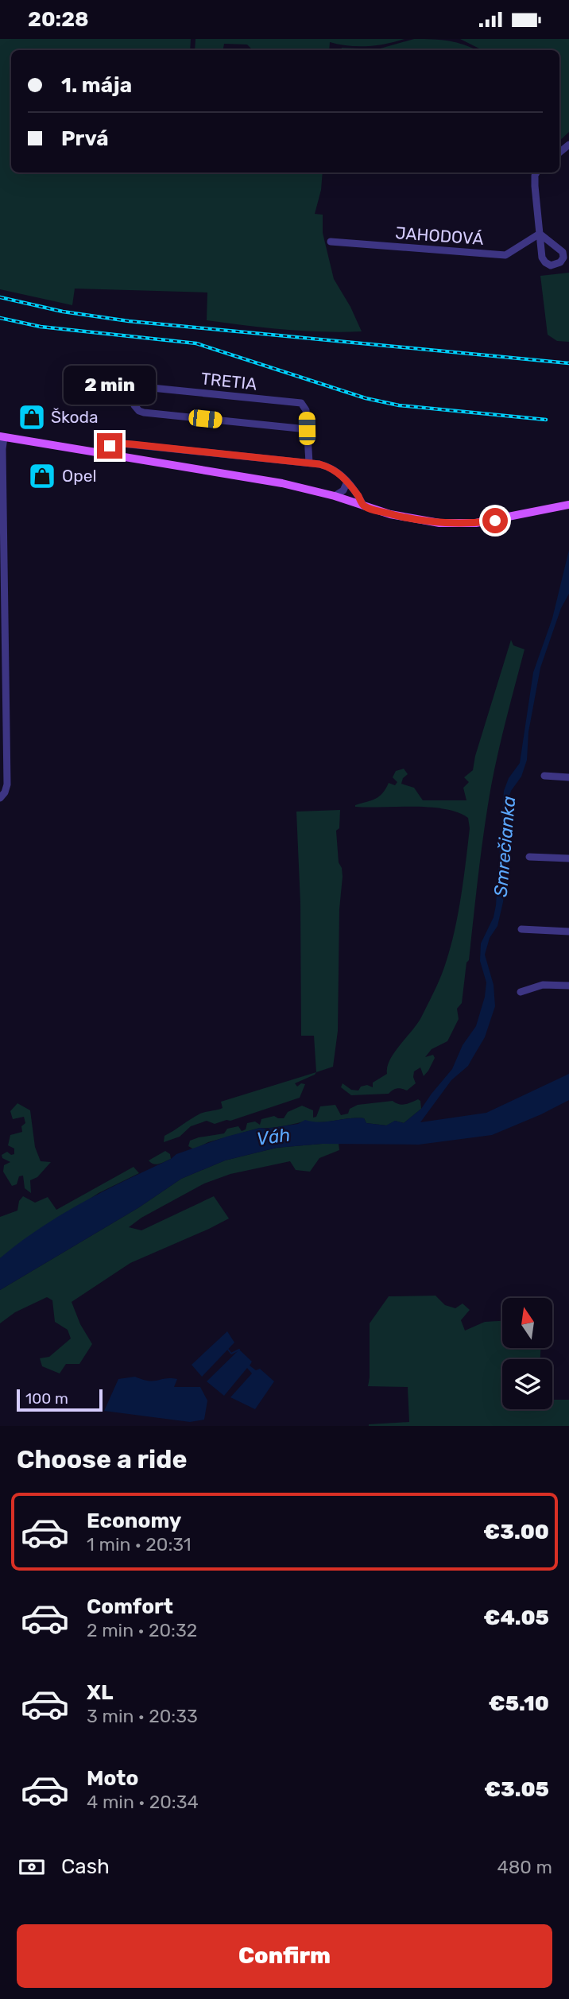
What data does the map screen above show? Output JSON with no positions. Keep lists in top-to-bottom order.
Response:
{
  "streets": {
    "street": ["JAHODOVÁ", "TRETIA"]
  },
  "water": ["Smrečianka", "Váh"],
  "places": {
    "shop": ["Škoda", "Opel"]
  },
  "scale_bar": "100 m",
  "north": "top",
  "page": {
    "status": "20:28",
    "banner": ["1. mája", "Prvá"],
    "bubble": "2 min",
    "scale": "100 m",
    "heading": "Choose a ride",
    "list": [
      {
        "name": "Economy",
        "note": "1 min · 20:31",
        "value": "€3.00"
      },
      {
        "name": "Comfort",
        "note": "2 min · 20:32",
        "value": "€4.05"
      },
      {
        "name": "XL",
        "note": "3 min · 20:33",
        "value": "€5.10"
      },
      {
        "name": "Moto",
        "note": "4 min · 20:34",
        "value": "€3.05"
      }
    ],
    "pay": ["Cash", "480 m"],
    "buttons": "Confirm"
  }
}
